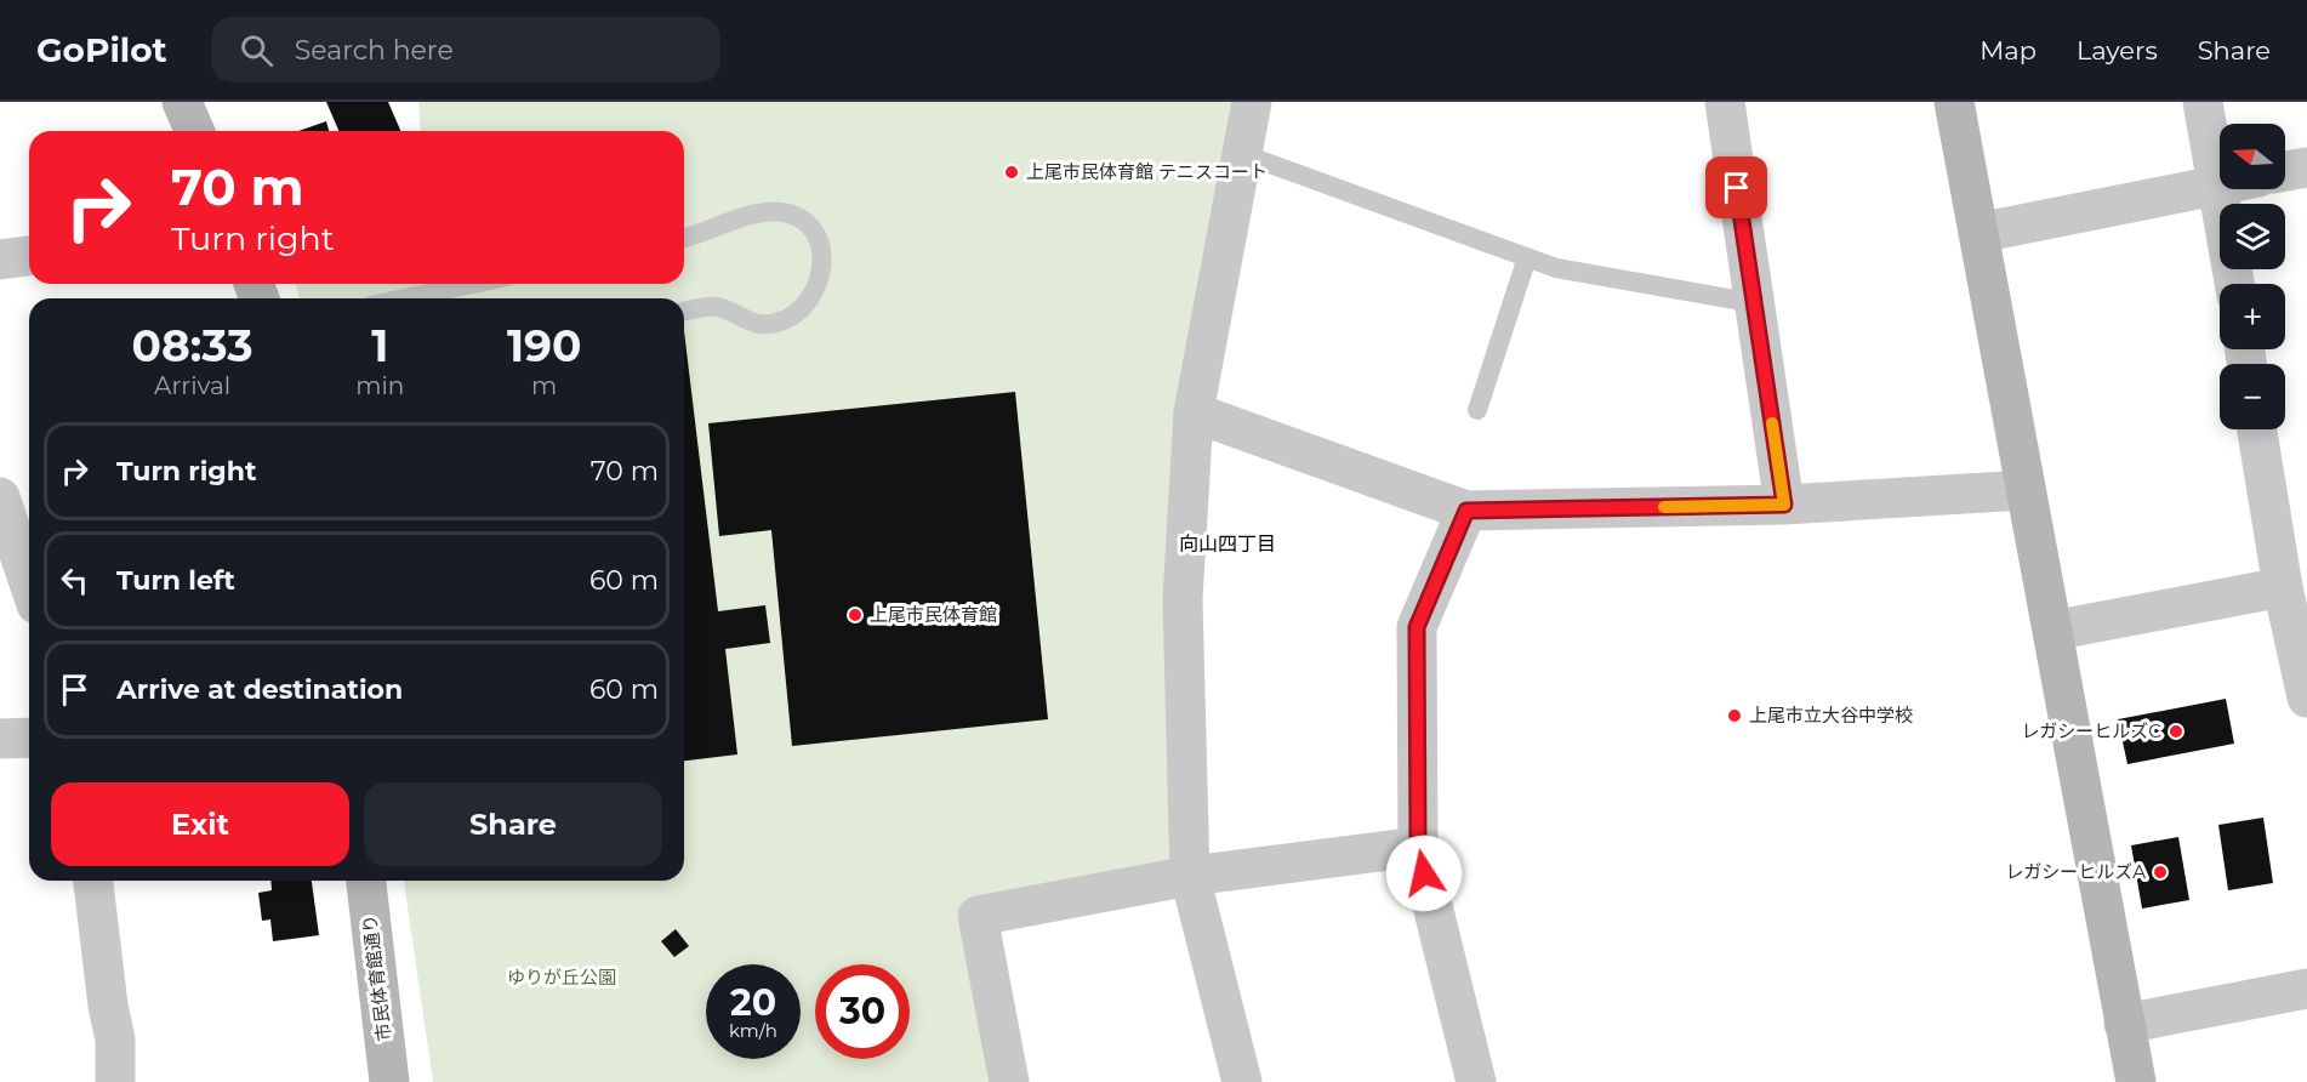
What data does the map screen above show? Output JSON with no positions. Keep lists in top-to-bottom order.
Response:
{
  "streets": {
    "street": ["市民体育館通り"]
  },
  "districts": ["向山四丁目"],
  "parks": ["ゆりが丘公園"],
  "places": [
    "上尾市民体育館 テニスコート",
    "上尾市民体育館",
    "上尾市立大谷中学校",
    "レガシーヒルズC",
    "レガシーヒルズA"
  ],
  "north": "left",
  "page": {
    "header": "GoPilot",
    "search": "Search here",
    "nav": ["Map", "Layers", "Share"],
    "map_buttons": ["+", "−"],
    "turn": ["70 m", "Turn right"],
    "eta": [
      "08:33",
      "Arrival",
      "1",
      "min",
      "190",
      "m"
    ],
    "list": [
      {
        "name": "Turn right",
        "value": "70 m"
      },
      {
        "name": "Turn left",
        "value": "60 m"
      },
      {
        "name": "Arrive at destination",
        "value": "60 m"
      }
    ],
    "buttons": ["Exit", "Share"],
    "speed": "20 km/h",
    "limit": "30"
  }
}
